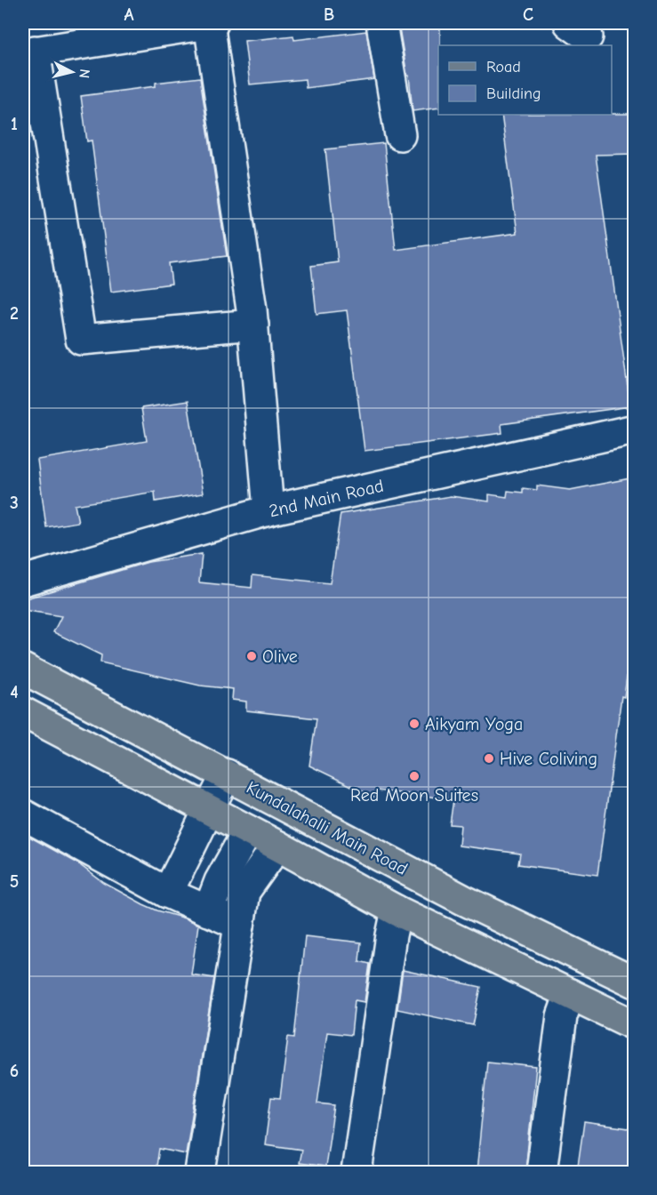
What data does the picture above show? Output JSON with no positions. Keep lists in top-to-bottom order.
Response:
{
  "streets": {
    "main road": ["Kundalahalli Main Road"],
    "street": ["2nd Main Road"]
  },
  "places": [
    "Olive",
    "Aikyam Yoga",
    "Hive Coliving",
    "Red Moon Suites"
  ],
  "legend": ["Road", "Building"],
  "north": "right",
  "grid": {
    "columns": ["A", "B", "C"],
    "rows": [
      "1",
      "2",
      "3",
      "4",
      "5",
      "6"
    ]
  }
}
